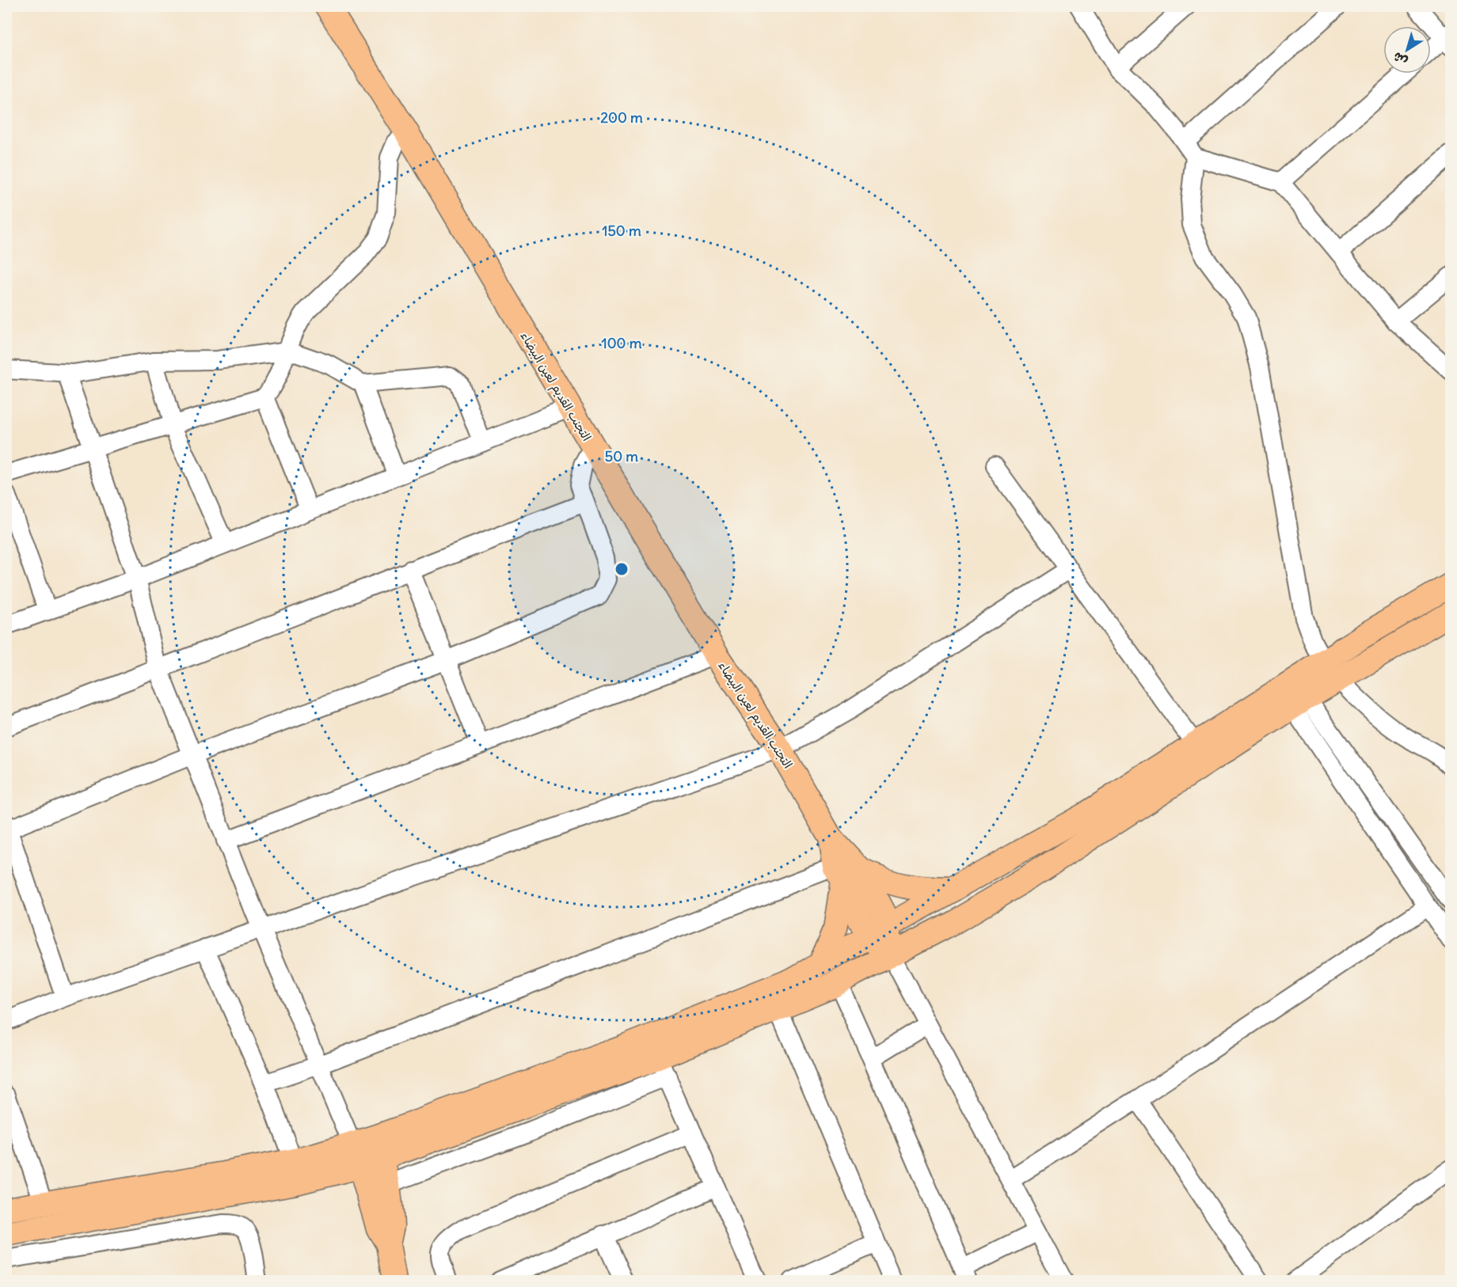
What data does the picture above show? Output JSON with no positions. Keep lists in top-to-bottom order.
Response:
{
  "streets": {
    "main road": ["التجنب القديم لعين البيضاء"]
  },
  "north": "bottom left",
  "rings": [
    "200 m",
    "150 m",
    "100 m",
    "50 m"
  ]
}
